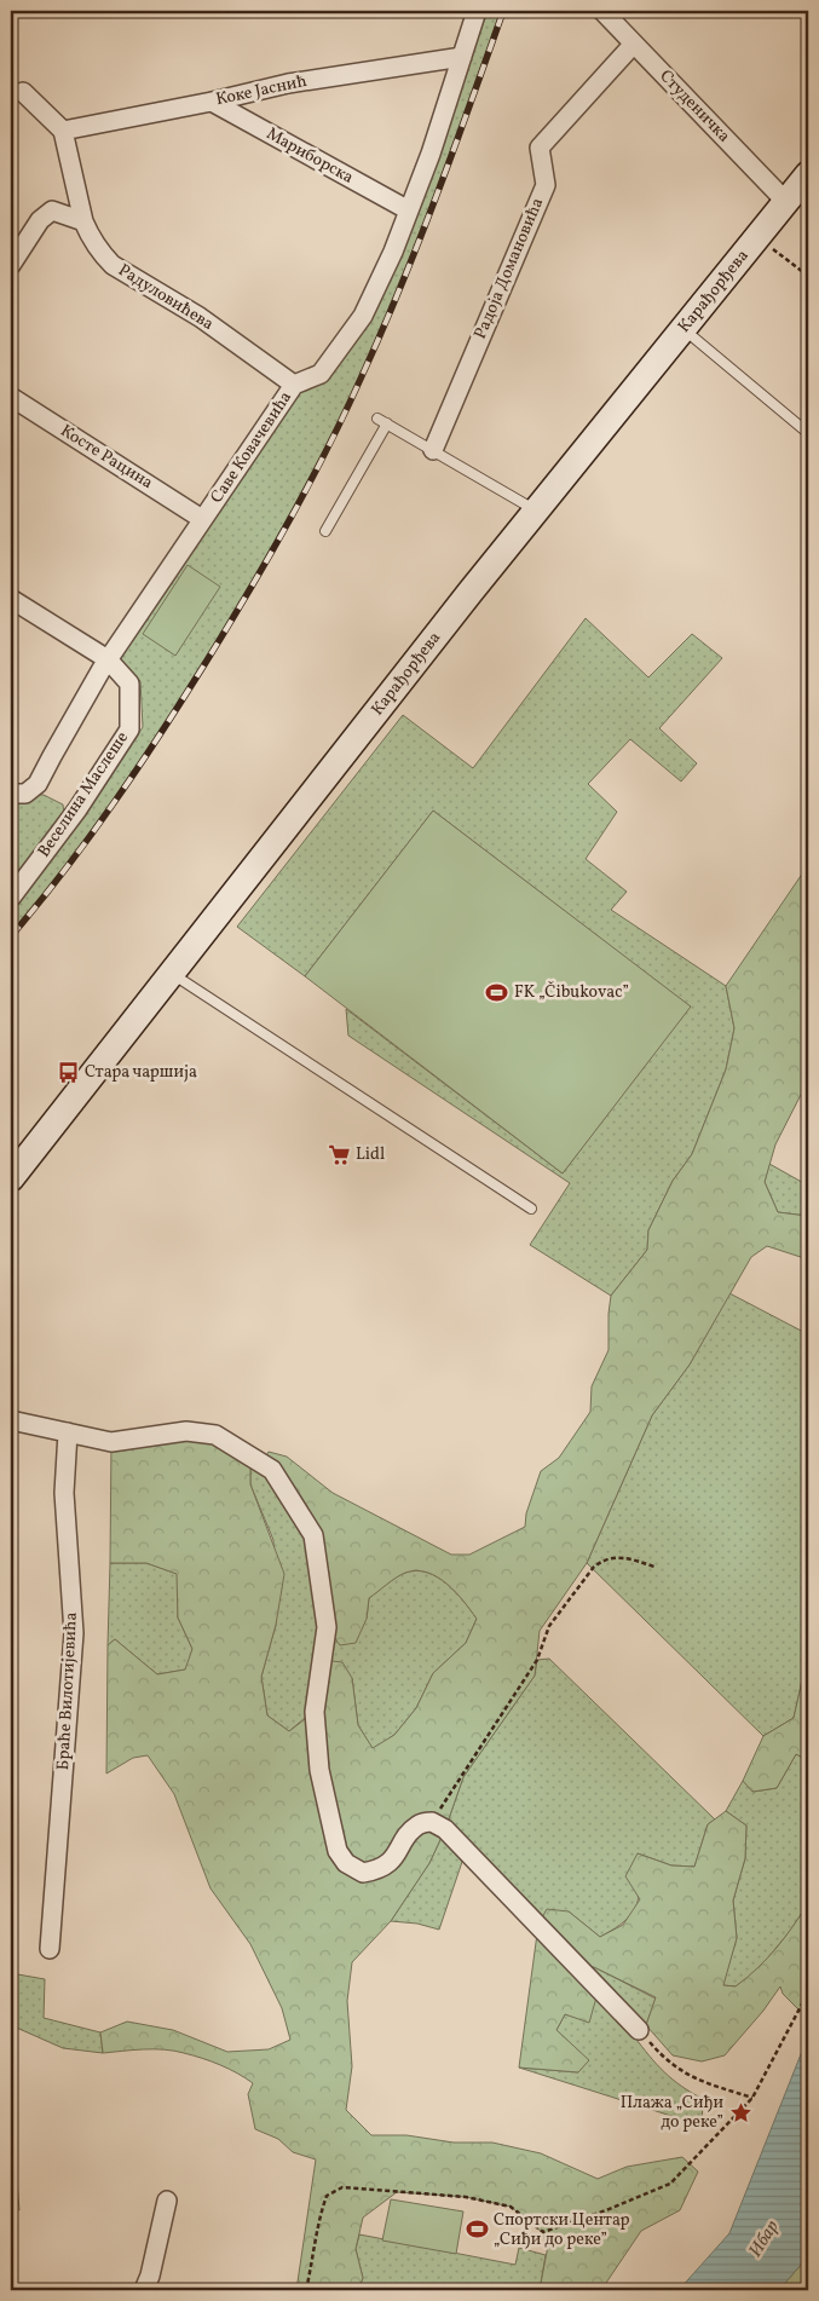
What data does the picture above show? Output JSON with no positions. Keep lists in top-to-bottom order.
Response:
{
  "streets": {
    "street": [
      "Коке Јаснић",
      "Студеничка",
      "Мариборска",
      "Радоја Домановића",
      "Карађорђева",
      "Радуловићева",
      "Саве Ковачевића",
      "Косте Рацина",
      "Веселина Маслеше",
      "Браће Вилотијевића"
    ]
  },
  "crossings": [
    ["Коке Јаснић", "Мариборска"],
    ["Коке Јаснић", "Радуловићева"],
    ["Коке Јаснић", "Саве Ковачевића"],
    ["Студеничка", "Радоја Домановића"],
    ["Студеничка", "Карађорђева"],
    ["Мариборска", "Саве Ковачевића"],
    ["Радуловићева", "Саве Ковачевића"],
    ["Саве Ковачевића", "Косте Рацина"],
    ["Саве Ковачевића", "Веселина Маслеше"]
  ],
  "water": ["Ибар"],
  "places": {
    "sports": ["FK „Čibukovac”", "Спортски Центар „Сиђи до реке”"],
    "bus stop": ["Стара чаршија"],
    "supermarket": ["Lidl"],
    "place": ["Плажа „Сиђи до реке”"]
  }
}
